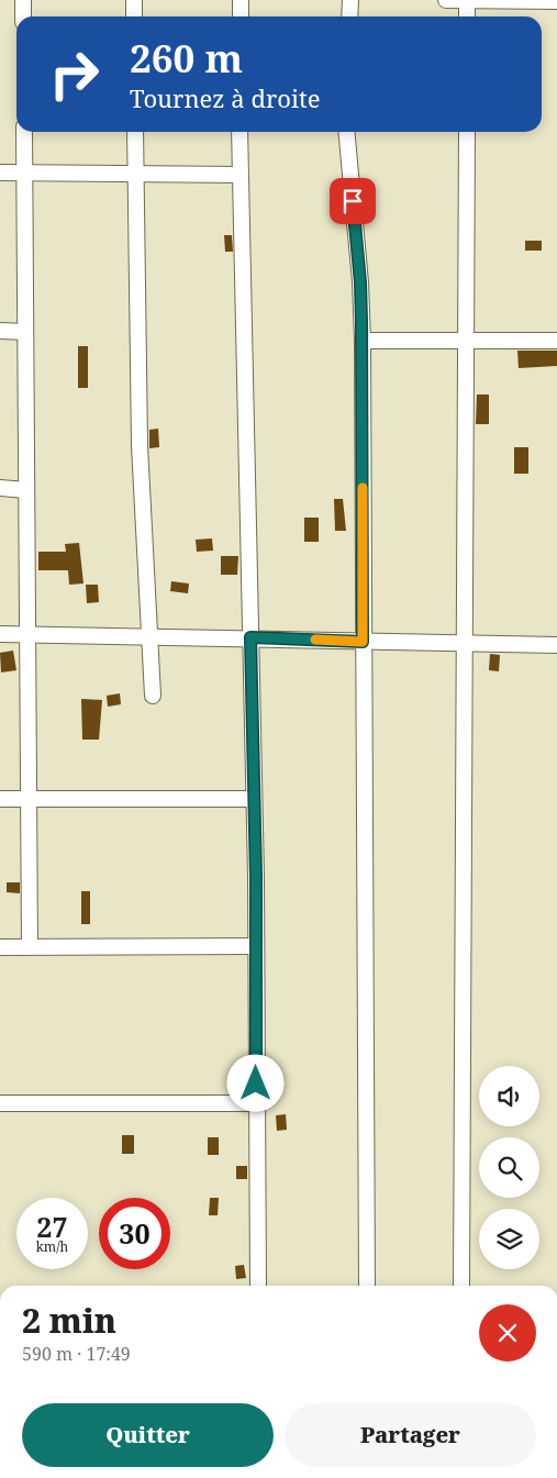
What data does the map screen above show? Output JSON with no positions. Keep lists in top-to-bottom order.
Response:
{
  "page": {
    "turn": ["260 m", "Tournez à droite"],
    "speed": "27 km/h",
    "limit": "30",
    "heading": ["2 min", "590 m · 17:49"],
    "buttons": ["Quitter", "Partager"]
  }
}
